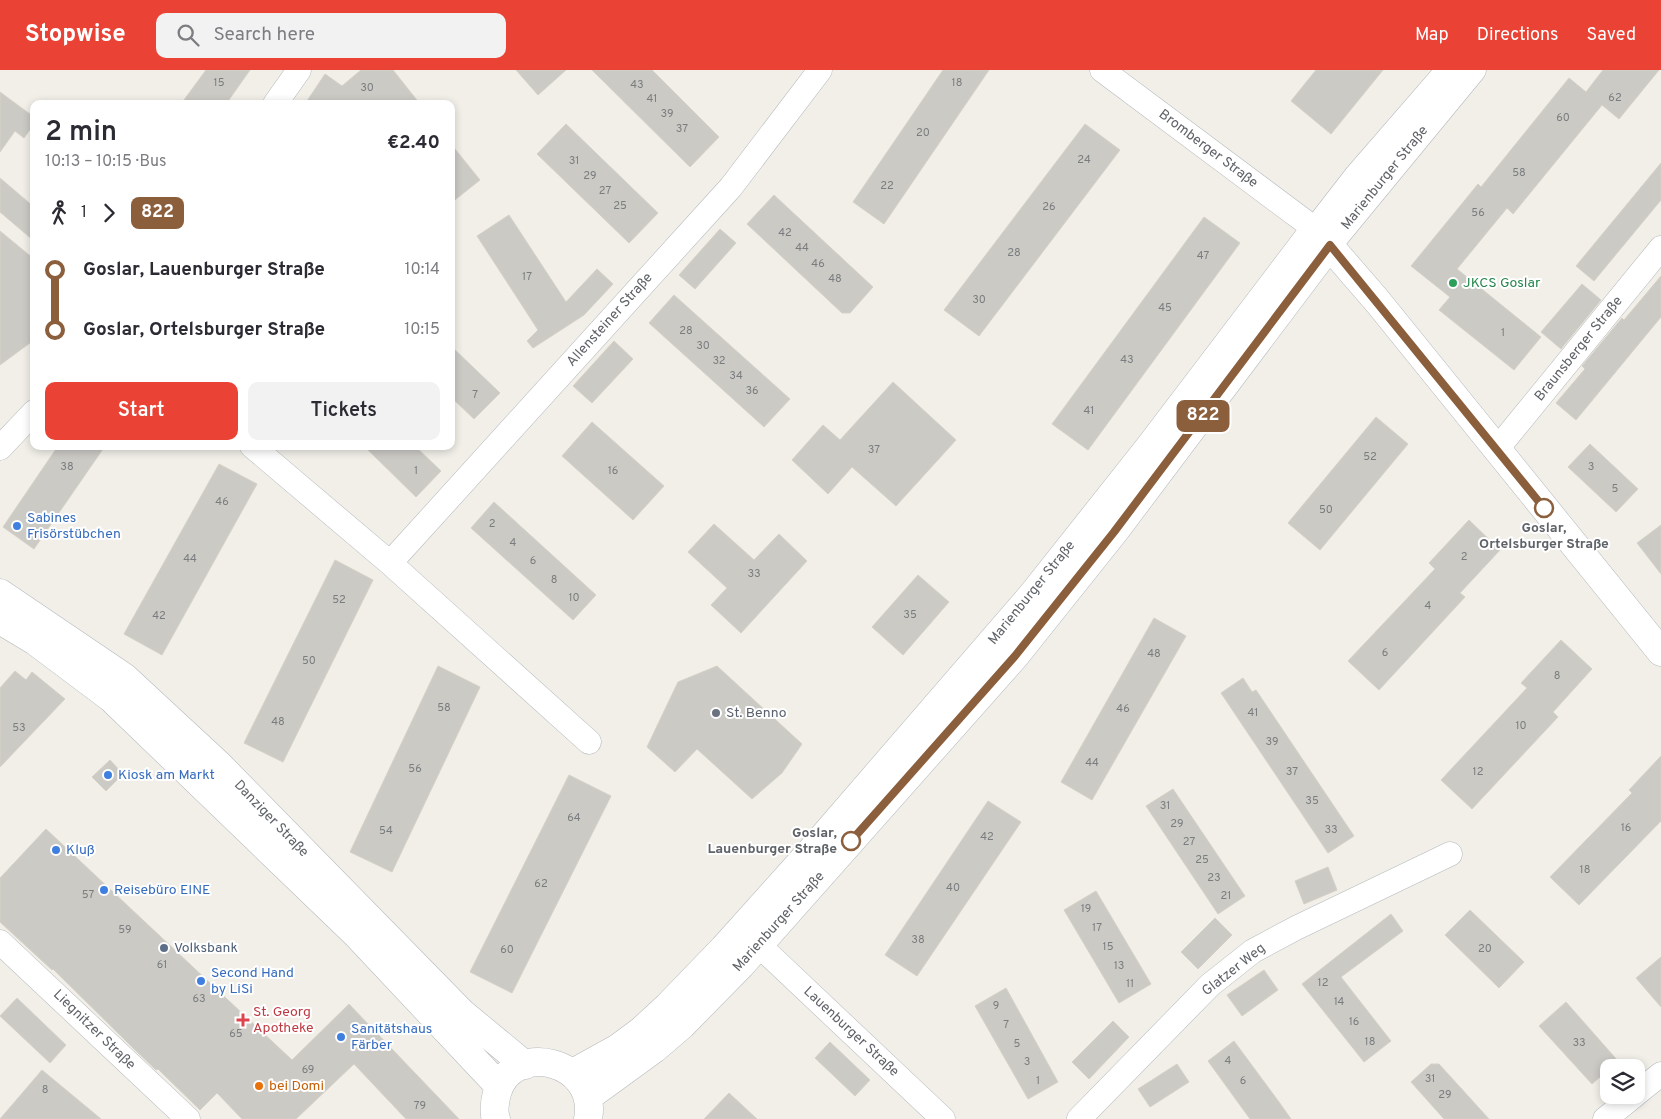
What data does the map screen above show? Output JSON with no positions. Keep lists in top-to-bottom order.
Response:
{
  "streets": {
    "street": [
      "Bromberger Straße",
      "Marienburger Straße",
      "Allensteiner Straße",
      "Braunsberger Straße",
      "Danziger Straße",
      "Glatzer Weg",
      "Liegnitzer Straße",
      "Lauenburger Straße"
    ]
  },
  "crossings": [
    ["Bromberger Straße", "Marienburger Straße"],
    ["Marienburger Straße", "Lauenburger Straße"]
  ],
  "places": {
    "other": [
      "JKCS Goslar",
      "Goslar, Ortelsburger Straße",
      "Sabines Frisörstübchen",
      "St. Benno",
      "Kiosk am Markt",
      "Goslar, Lauenburger Straße",
      "Kluß",
      "Reisebüro EINE",
      "Volksbank",
      "Second Hand by LiSi",
      "Sanitätshaus Färber",
      "bei Domi"
    ],
    "health": ["St. Georg Apotheke"]
  },
  "lines": ["bus line 822"],
  "house_numbers": [
    "15",
    "18",
    "43",
    "30",
    "62",
    "41",
    "39",
    "60",
    "37",
    "20",
    "24",
    "31",
    "58",
    "29",
    "22",
    "27",
    "25",
    "26",
    "56",
    "42",
    "44",
    "28",
    "47",
    "46",
    "17",
    "48",
    "30",
    "45",
    "28",
    "1",
    "30",
    "43",
    "32",
    "34",
    "36",
    "7",
    "41",
    "37",
    "52",
    "38",
    "3",
    "1",
    "16",
    "5",
    "46",
    "50",
    "2",
    "4",
    "2",
    "44",
    "6",
    "33",
    "8",
    "10",
    "52",
    "4",
    "35",
    "42",
    "6",
    "48",
    "50",
    "8",
    "58",
    "46",
    "41",
    "48",
    "10",
    "53",
    "39",
    "44",
    "56",
    "37",
    "12",
    "35",
    "31",
    "64",
    "29",
    "16",
    "33",
    "54",
    "42",
    "27",
    "25",
    "18",
    "23",
    "62",
    "40",
    "57",
    "21",
    "19",
    "17",
    "59",
    "38",
    "15",
    "20",
    "60",
    "61",
    "13",
    "12",
    "11",
    "63",
    "14",
    "9",
    "16",
    "7",
    "65",
    "18",
    "33",
    "5",
    "4",
    "3",
    "69",
    "31",
    "1",
    "6",
    "8",
    "29",
    "79"
  ],
  "page": {
    "header": "Stopwise",
    "search": "Search here",
    "nav": ["Map", "Directions", "Saved"],
    "on_map": "822",
    "heading": ["2 min", "10:13 – 10:15 · Bus", "€2.40"],
    "legs": ["1", "822"],
    "list": [
      {
        "name": "Goslar, Lauenburger Straße",
        "value": "10:14"
      },
      {
        "name": "Goslar, Ortelsburger Straße",
        "value": "10:15"
      }
    ],
    "buttons": ["Start", "Tickets"]
  }
}
